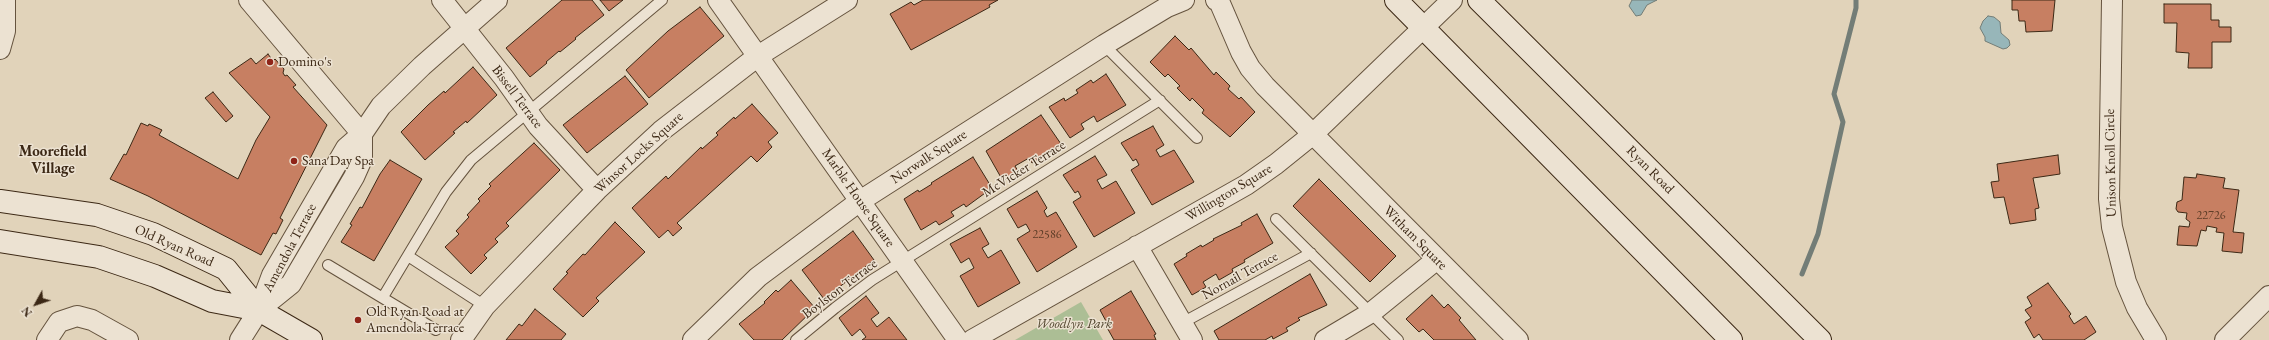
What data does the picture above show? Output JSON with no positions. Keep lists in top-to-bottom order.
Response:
{
  "streets": {
    "main road": ["Ryan Road", "Old Ryan Road"],
    "street": [
      "Bissell Terrace",
      "Winsor Locks Square",
      "Norwalk Square",
      "Unison Knoll Circle",
      "Willington Square",
      "Marble House Square",
      "Witham Square",
      "Amendola Terrace"
    ],
    "lane": ["McVicker Terrace", "Nornail Terrace", "Boylston Terrace"]
  },
  "crossings": [
    ["Bissell Terrace", "Winsor Locks Square"],
    ["Winsor Locks Square", "Marble House Square"],
    ["Norwalk Square", "Marble House Square"],
    ["McVicker Terrace", "Marble House Square"],
    ["McVicker Terrace", "Boylston Terrace"],
    ["Willington Square", "Witham Square"],
    ["Marble House Square", "Boylston Terrace"],
    ["Old Ryan Road", "Amendola Terrace"]
  ],
  "districts": ["Moorefield Village"],
  "parks": ["Woodlyn Park"],
  "places": ["Domino's", "Sana Day Spa", "Old Ryan Road at Amendola Terrace"],
  "house_numbers": ["22726", "22586"],
  "north": "bottom left"
}
